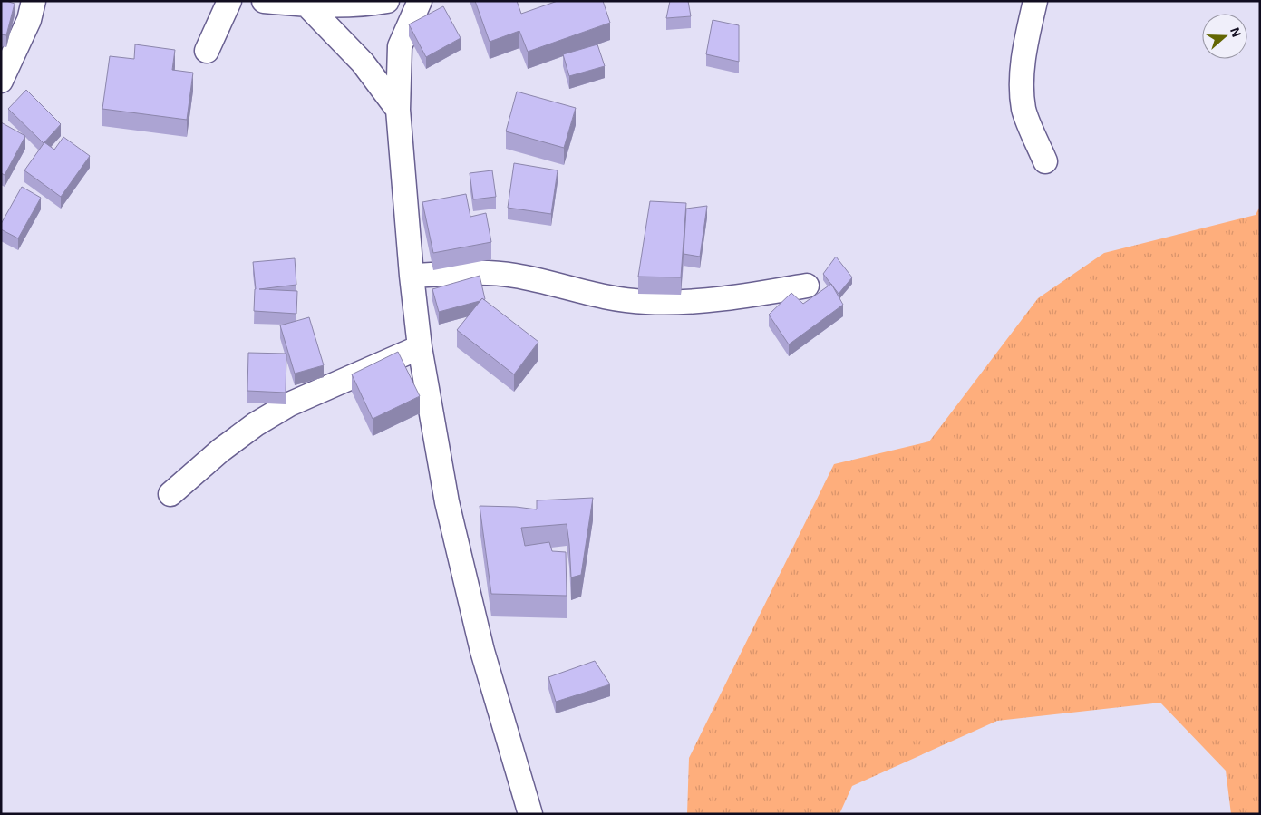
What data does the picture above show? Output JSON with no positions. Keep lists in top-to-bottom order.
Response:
{
  "north": "right"
}
